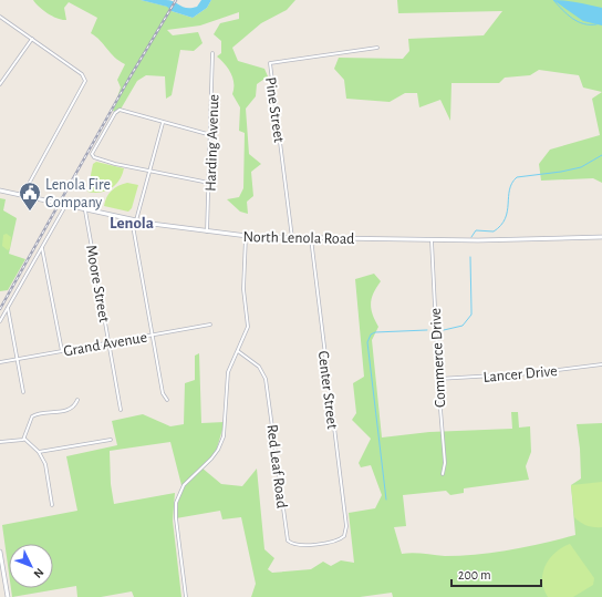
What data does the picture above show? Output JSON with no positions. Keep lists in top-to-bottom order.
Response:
{
  "streets": {
    "main road": ["North Lenola Road"],
    "street": [
      "Pine Street",
      "Harding Avenue",
      "Moore Street",
      "Grand Avenue",
      "Commerce Drive",
      "Lancer Drive",
      "Center Street",
      "Red Leaf Road"
    ]
  },
  "crossings": [
    ["Pine Street", "North Lenola Road"],
    ["Harding Avenue", "North Lenola Road"],
    ["North Lenola Road", "Moore Street"],
    ["North Lenola Road", "Commerce Drive"],
    ["North Lenola Road", "Center Street"],
    ["Moore Street", "Grand Avenue"],
    ["Commerce Drive", "Lancer Drive"],
    ["Center Street", "Red Leaf Road"]
  ],
  "districts": ["Lenola"],
  "places": {
    "public building": ["Lenola Fire Company"]
  },
  "scale_bar": "200 m",
  "north": "bottom right"
}
